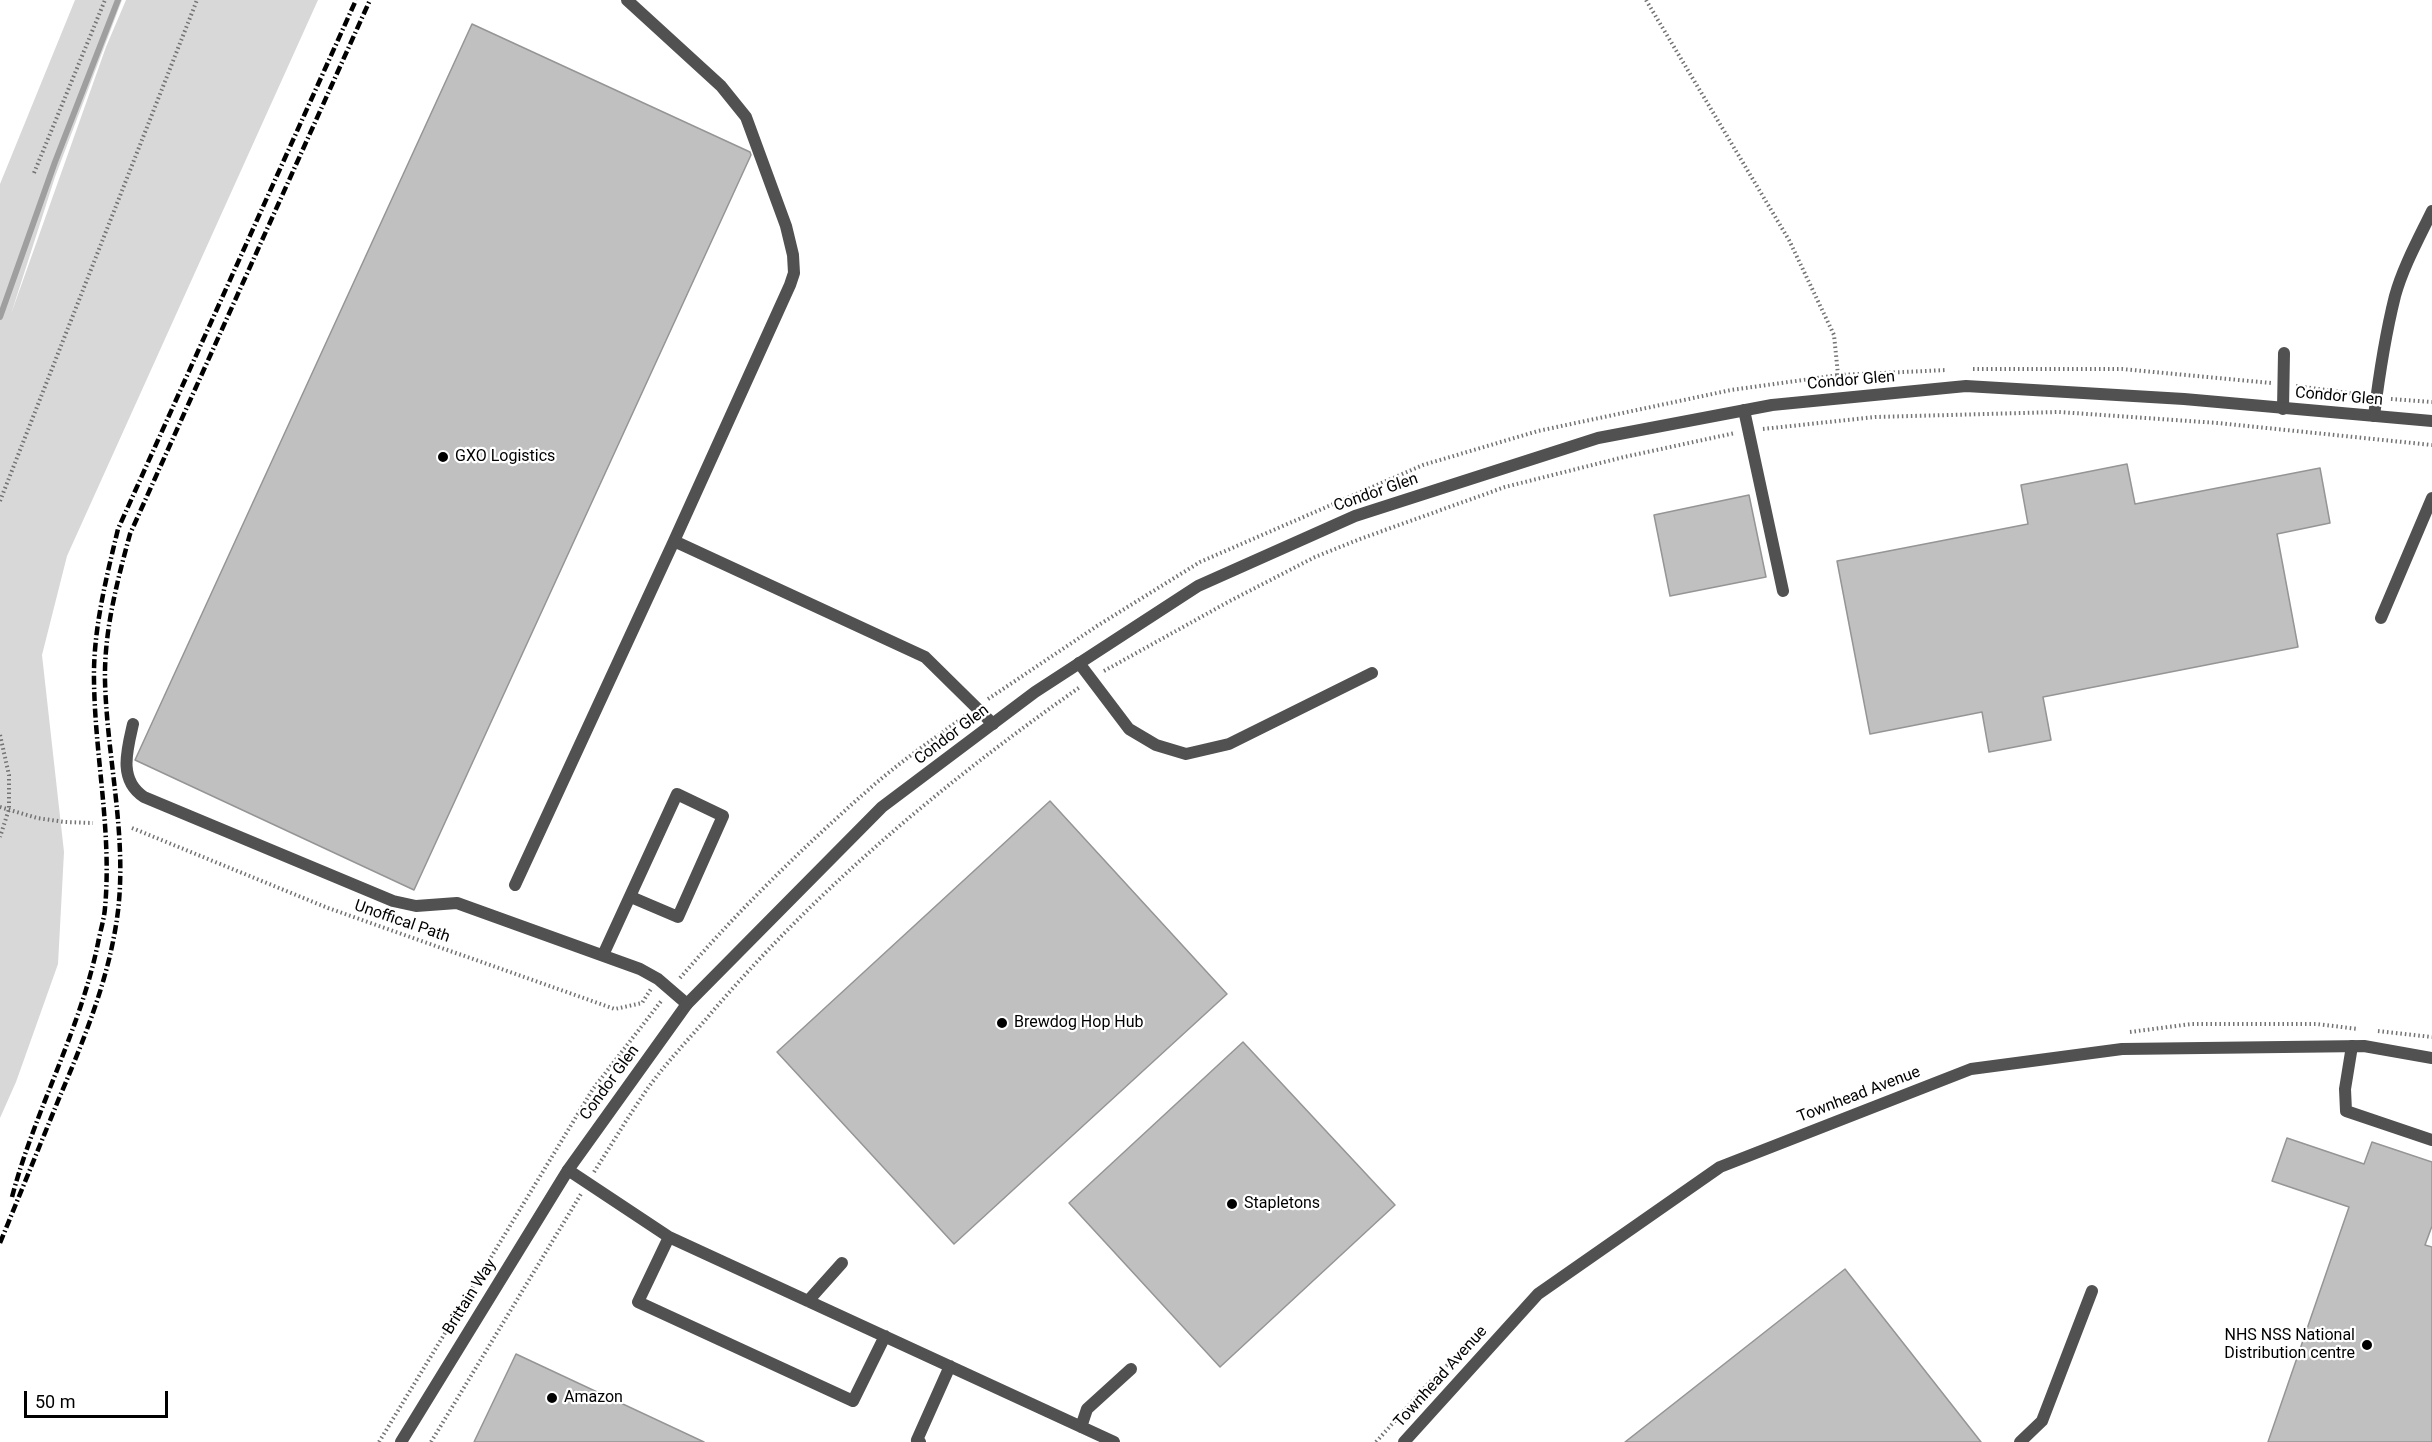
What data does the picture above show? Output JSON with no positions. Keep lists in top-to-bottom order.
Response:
{
  "streets": {
    "street": ["Condor Glen", "Townhead Avenue", "Brittain Way"],
    "path": ["Unoffical Path"]
  },
  "crossings": [
    ["Condor Glen", "Brittain Way"]
  ],
  "places": [
    "GXO Logistics",
    "Brewdog Hop Hub",
    "Stapletons",
    "NHS NSS National Distribution centre",
    "Amazon"
  ],
  "scale_bar": "50 m"
}
